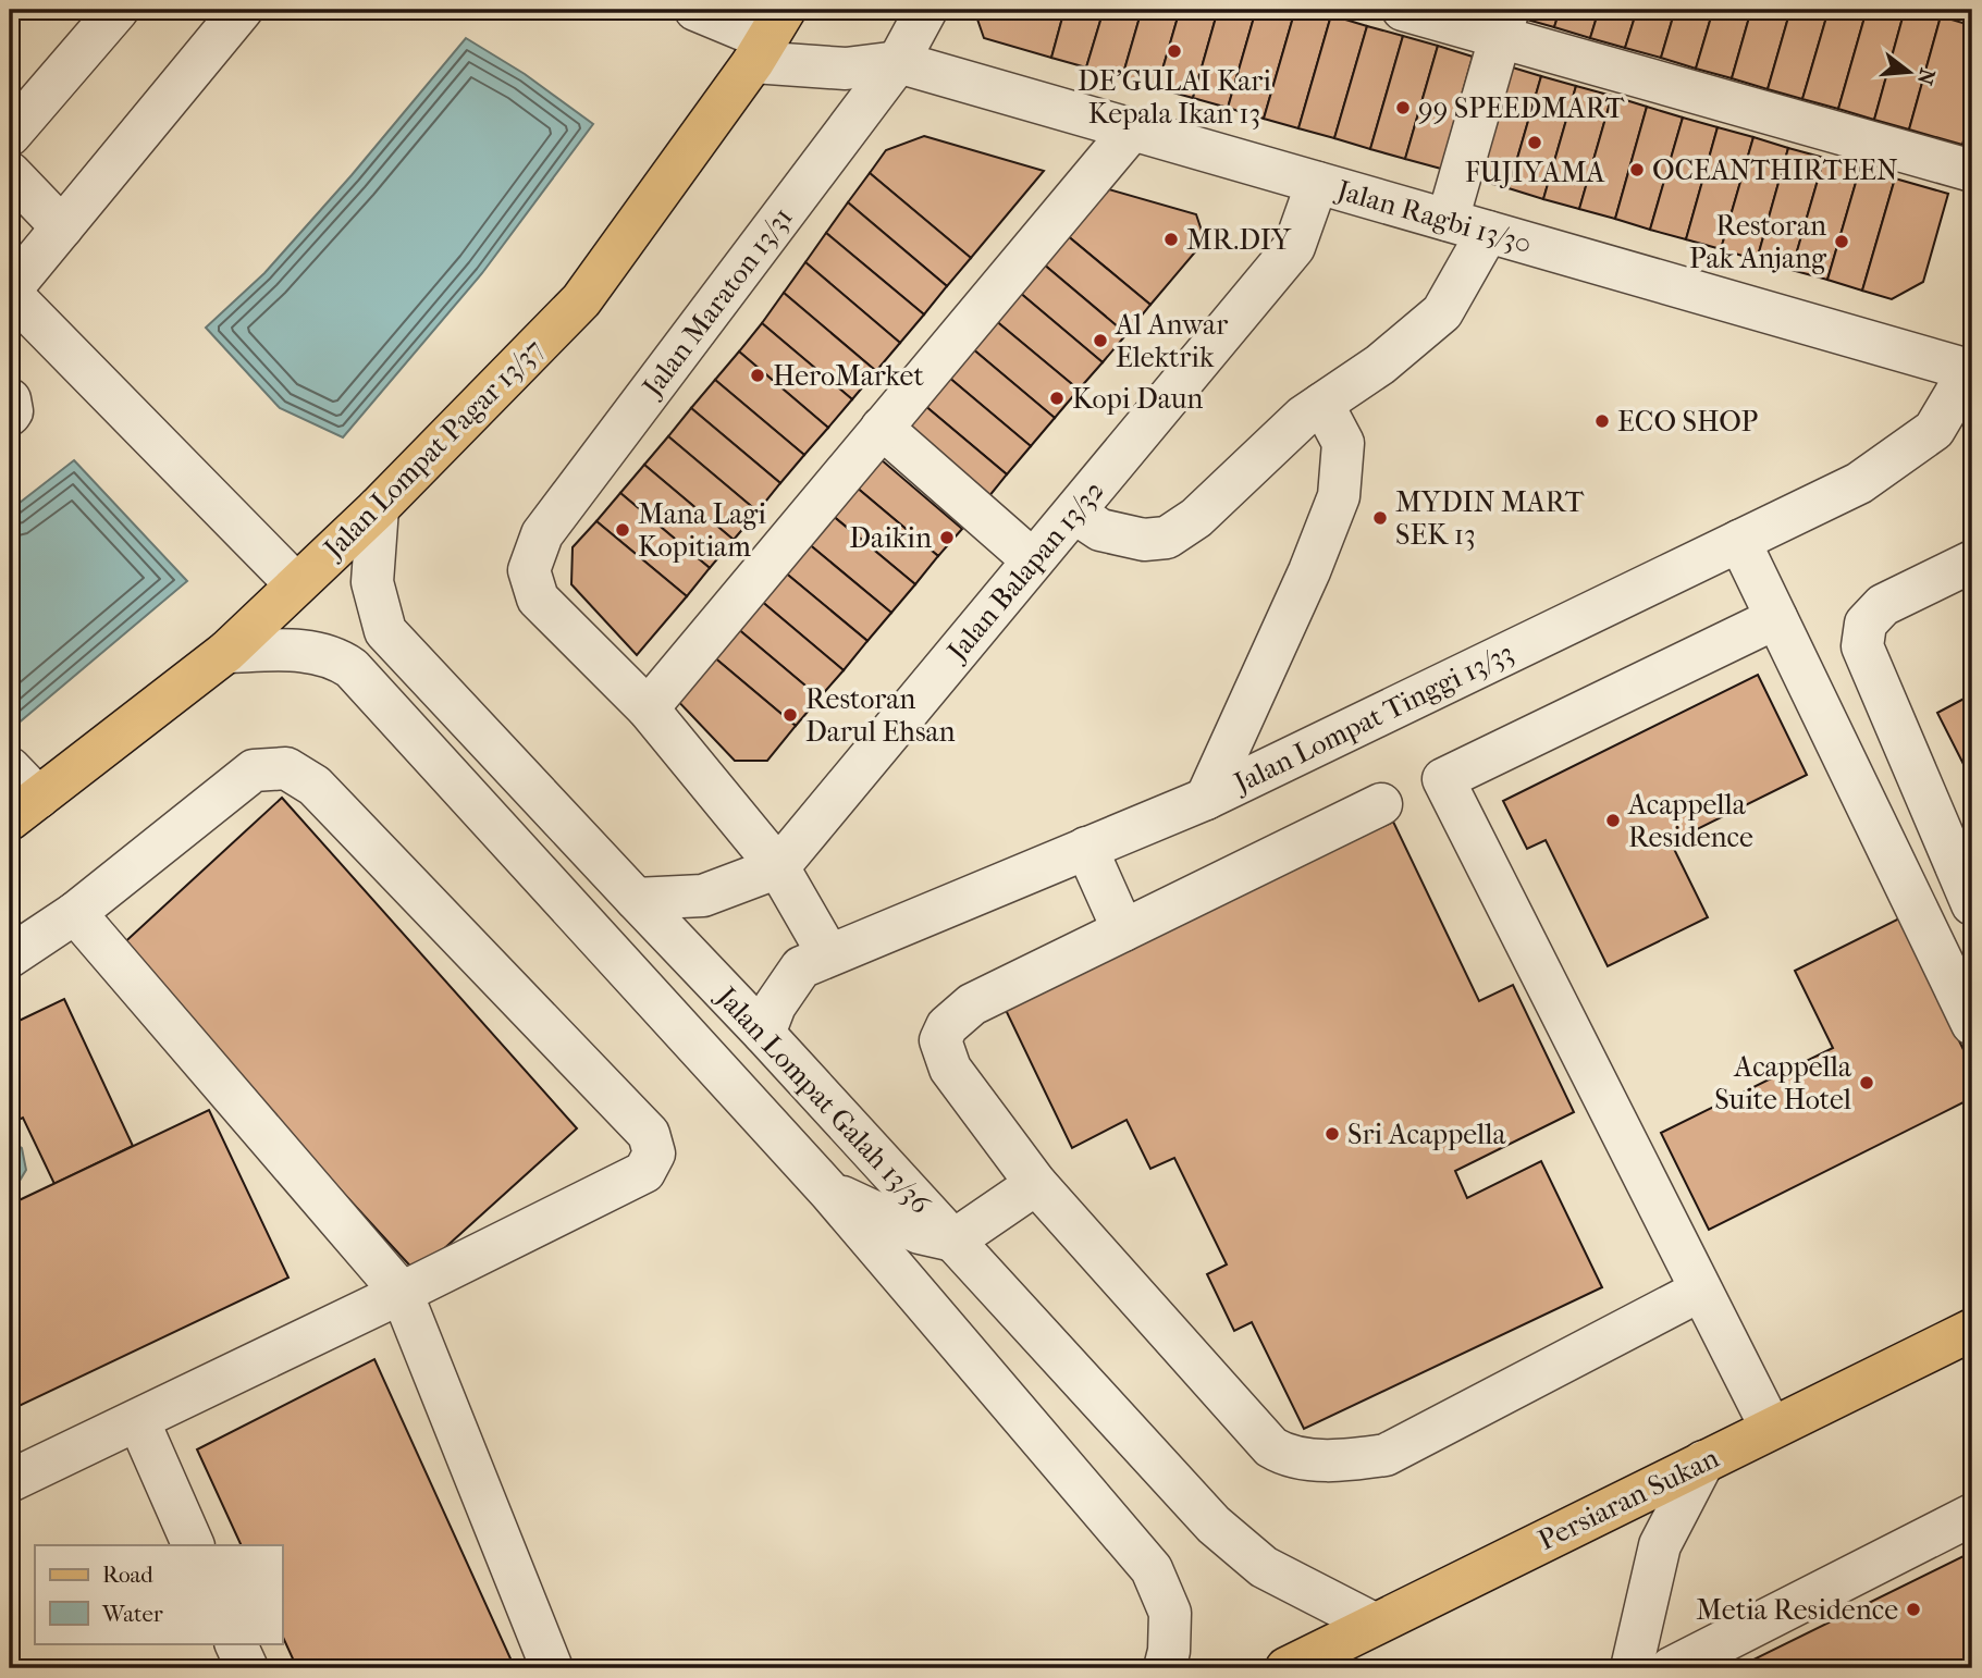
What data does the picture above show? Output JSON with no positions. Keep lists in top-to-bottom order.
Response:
{
  "streets": {
    "main road": ["Jalan Lompat Pagar 13/37", "Persiaran Sukan"],
    "street": [
      "Jalan Ragbi 13/30",
      "Jalan Maraton 13/31",
      "Jalan Balapan 13/32",
      "Jalan Lompat Tinggi 13/33",
      "Jalan Lompat Galah 13/36"
    ]
  },
  "crossings": [
    ["Jalan Ragbi 13/30", "Jalan Maraton 13/31"],
    ["Jalan Ragbi 13/30", "Jalan Balapan 13/32"],
    ["Jalan Ragbi 13/30", "Jalan Lompat Tinggi 13/33"],
    ["Jalan Lompat Pagar 13/37", "Jalan Lompat Galah 13/36"],
    ["Jalan Lompat Tinggi 13/33", "Jalan Lompat Galah 13/36"],
    ["Jalan Lompat Galah 13/36", "Persiaran Sukan"]
  ],
  "places": [
    "DE'GULAI Kari Kepala Ikan 13",
    "99 SPEEDMART",
    "FUJIYAMA",
    "OCEANTHIRTEEN",
    "MR.DIY",
    "Restoran Pak Anjang",
    "Al Anwar Elektrik",
    "HeroMarket",
    "Kopi Daun",
    "ECO SHOP",
    "MYDIN MART SEK 13",
    "Mana Lagi Kopitiam",
    "Daikin",
    "Restoran Darul Ehsan",
    "Acappella Residence",
    "Acappella Suite Hotel",
    "Sri Acappella",
    "Metia Residence"
  ],
  "legend": ["Road", "Water"],
  "north": "right"
}
